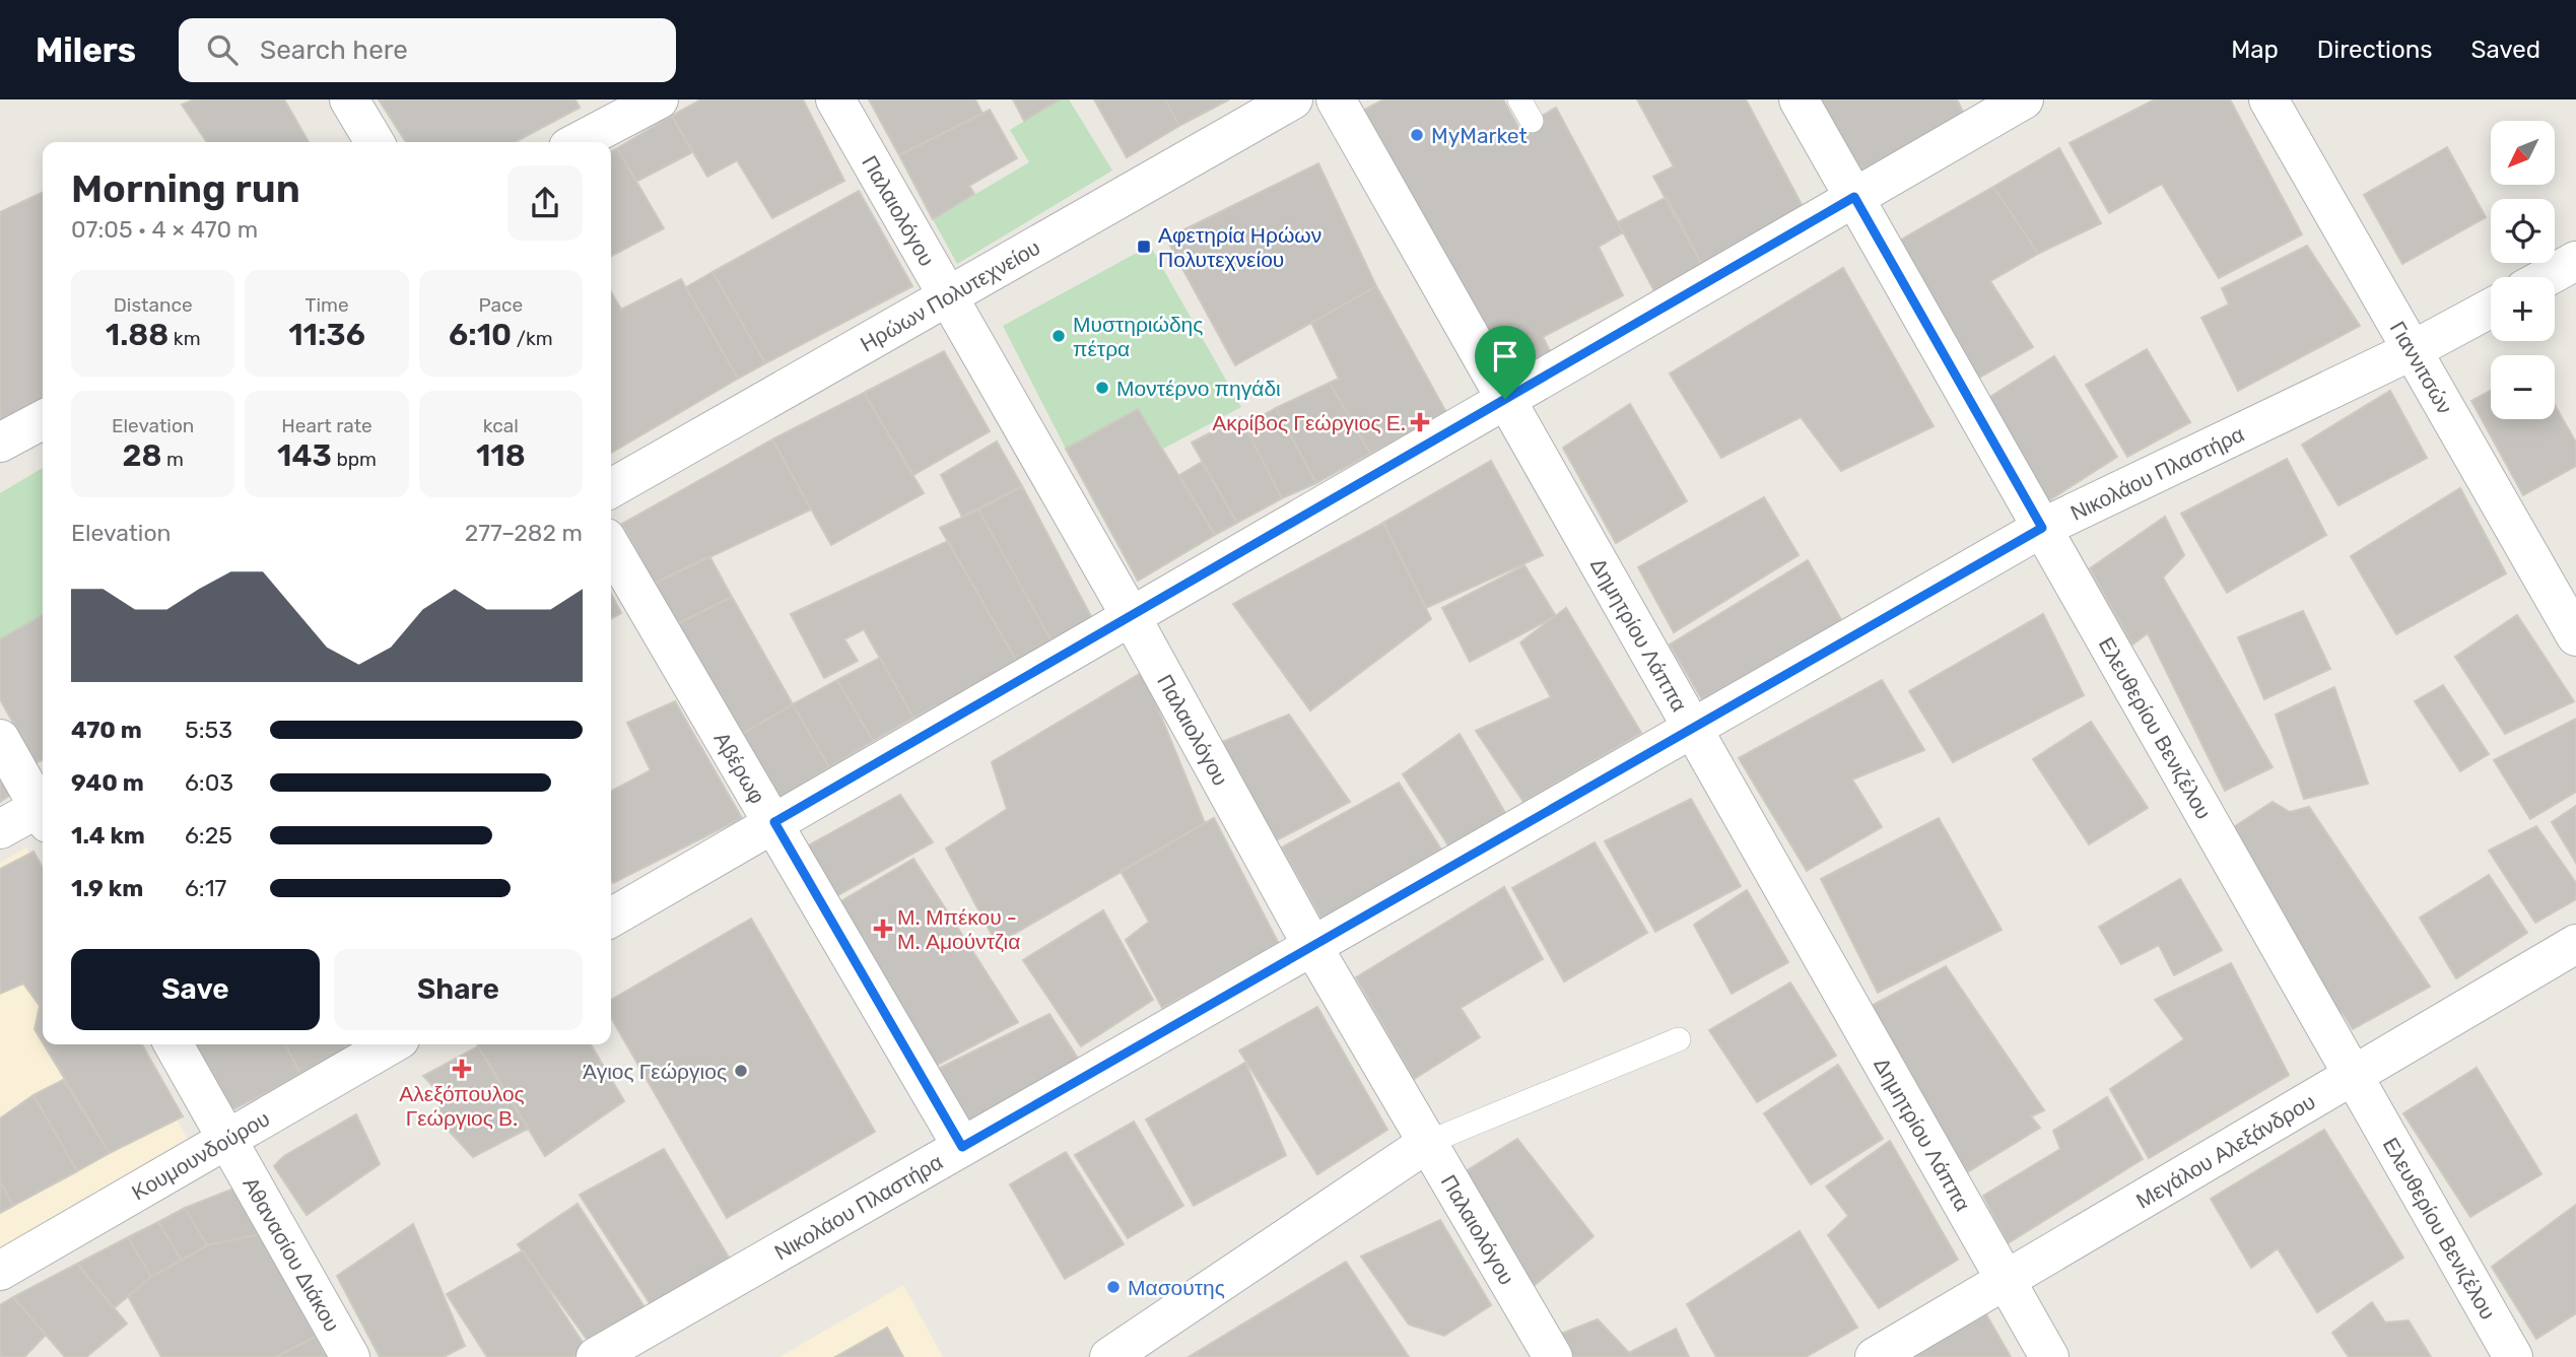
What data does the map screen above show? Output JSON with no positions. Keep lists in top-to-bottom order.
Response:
{
  "streets": {
    "street": [
      "Παλαιολόγου",
      "Ηρώων Πολυτεχνείου",
      "Γιαννιτσών",
      "Νικολάου Πλαστήρα",
      "Δημητρίου Λάππα",
      "Ελευθερίου Βενιζέλου",
      "Αβέρωφ",
      "Μεγάλου Αλεξάνδρου",
      "Κουμουνδούρου",
      "Αθανασίου Διάκου"
    ]
  },
  "crossings": [
    ["Παλαιολόγου", "Ηρώων Πολυτεχνείου"],
    ["Παλαιολόγου", "Νικολάου Πλαστήρα"],
    ["Γιαννιτσών", "Νικολάου Πλαστήρα"],
    ["Νικολάου Πλαστήρα", "Δημητρίου Λάππα"],
    ["Νικολάου Πλαστήρα", "Ελευθερίου Βενιζέλου"],
    ["Νικολάου Πλαστήρα", "Αβέρωφ"],
    ["Δημητρίου Λάππα", "Μεγάλου Αλεξάνδρου"],
    ["Ελευθερίου Βενιζέλου", "Μεγάλου Αλεξάνδρου"],
    ["Κουμουνδούρου", "Αθανασίου Διάκου"]
  ],
  "places": {
    "other": [
      "MyMarket",
      "Μυστηριώδης πέτρα",
      "Μοντέρνο πηγάδι",
      "Άγιος Γεώργιος",
      "Μασουτης"
    ],
    "transit": ["Αφετηρία Ηρώων Πολυτεχνείου"],
    "health": ["Ακρίβος Γεώργιος Ε.", "Μ. Μπέκου - Μ. Αμούντζια", "Αλεξόπουλος Γεώργιος Β."]
  },
  "north": "bottom left",
  "page": {
    "header": "Milers",
    "search": "Search here",
    "nav": ["Map", "Directions", "Saved"],
    "map_buttons": ["+", "−"],
    "heading": ["Morning run", "07:05 · 4 × 470 m"],
    "stats": [
      ["Distance", "1.88 km"],
      ["Time", "11:36"],
      ["Pace", "6:10 /km"],
      ["Elevation", "28 m"],
      ["Heart rate", "143 bpm"],
      ["kcal", "118"]
    ],
    "chart": ["Elevation", "277–282 m"],
    "list": [
      {
        "name": "470 m",
        "note": "5:53"
      },
      {
        "name": "940 m",
        "note": "6:03"
      },
      {
        "name": "1.4 km",
        "note": "6:25"
      },
      {
        "name": "1.9 km",
        "note": "6:17"
      }
    ],
    "buttons": ["Save", "Share"]
  }
}
